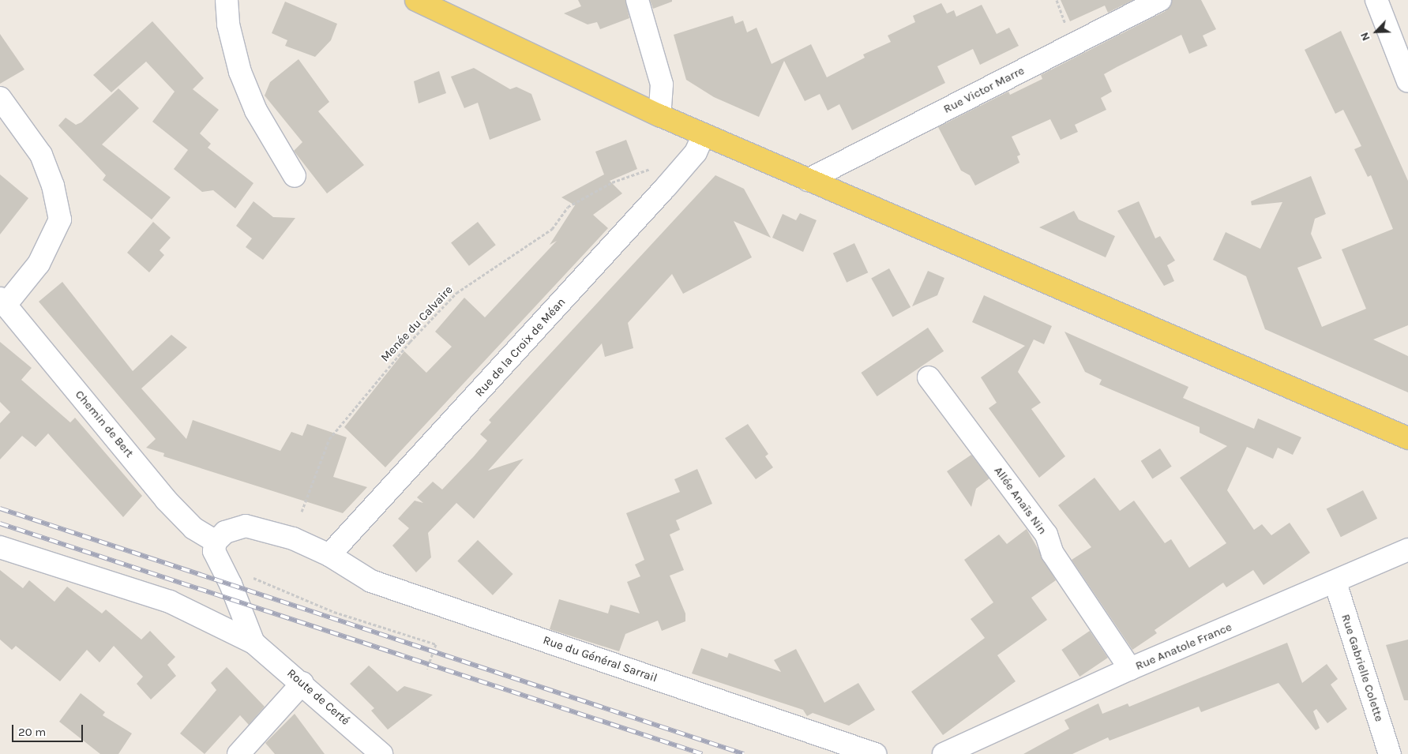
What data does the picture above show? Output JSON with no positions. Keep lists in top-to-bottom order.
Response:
{
  "streets": {
    "street": [
      "Rue Victor Marre",
      "Rue de la Croix de Méan",
      "Chemin de Bert",
      "Allée Anaïs Nin",
      "Rue Anatole France",
      "Rue du Général Sarrail",
      "Rue Gabrielle Colette",
      "Route de Certé"
    ],
    "path": ["Menée du Calvaire"]
  },
  "crossings": [
    ["Rue de la Croix de Méan", "Rue du Général Sarrail"],
    ["Chemin de Bert", "Rue du Général Sarrail"],
    ["Allée Anaïs Nin", "Rue Anatole France"],
    ["Rue Anatole France", "Rue Gabrielle Colette"]
  ],
  "scale_bar": "20 m",
  "north": "bottom left"
}
